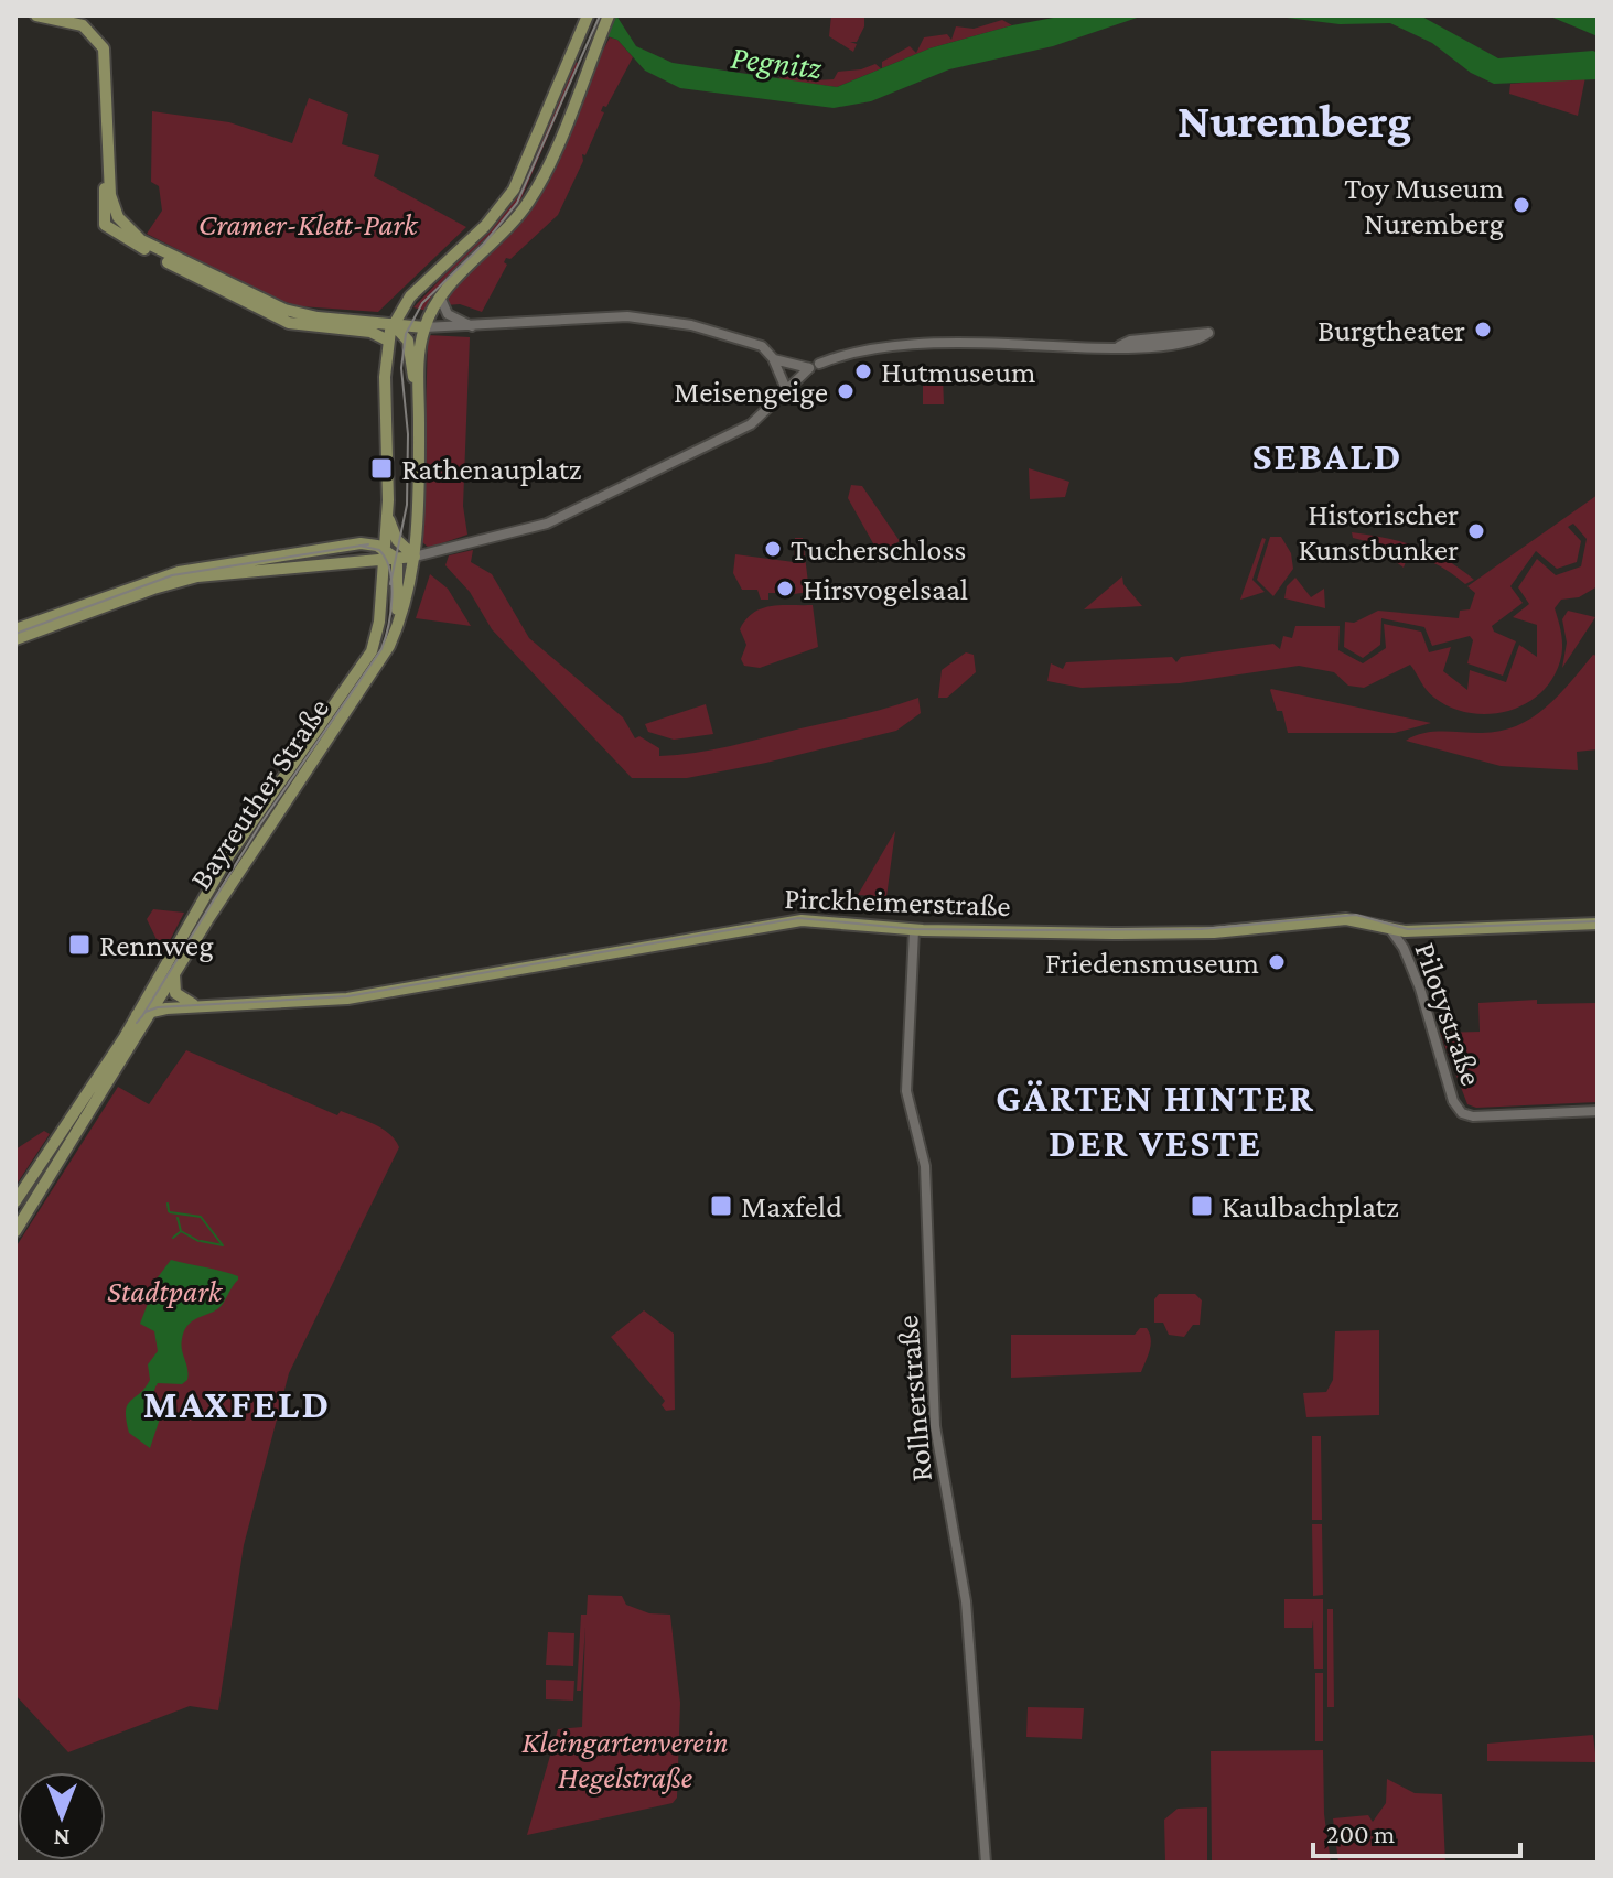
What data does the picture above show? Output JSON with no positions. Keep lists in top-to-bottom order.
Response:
{
  "streets": {
    "main road": ["Bayreuther Straße", "Pirckheimerstraße"],
    "street": ["Pilotystraße", "Rollnerstraße"]
  },
  "crossings": [
    ["Bayreuther Straße", "Pirckheimerstraße"],
    ["Pirckheimerstraße", "Pilotystraße"],
    ["Pirckheimerstraße", "Rollnerstraße"]
  ],
  "districts": [
    "Nuremberg",
    "SEBALD",
    "GÄRTEN HINTER DER VESTE",
    "MAXFELD"
  ],
  "water": ["Pegnitz"],
  "parks": ["Cramer-Klett-Park", "Stadtpark", "Kleingartenverein Hegelstraße"],
  "places": {
    "other": [
      "Toy Museum Nuremberg",
      "Burgtheater",
      "Hutmuseum",
      "Meisengeige",
      "Historischer Kunstbunker",
      "Tucherschloss",
      "Hirsvogelsaal",
      "Friedensmuseum"
    ],
    "transit": [
      "Rathenauplatz",
      "Rennweg",
      "Maxfeld",
      "Kaulbachplatz"
    ]
  },
  "scale_bar": "200 m",
  "north": "bottom"
}
